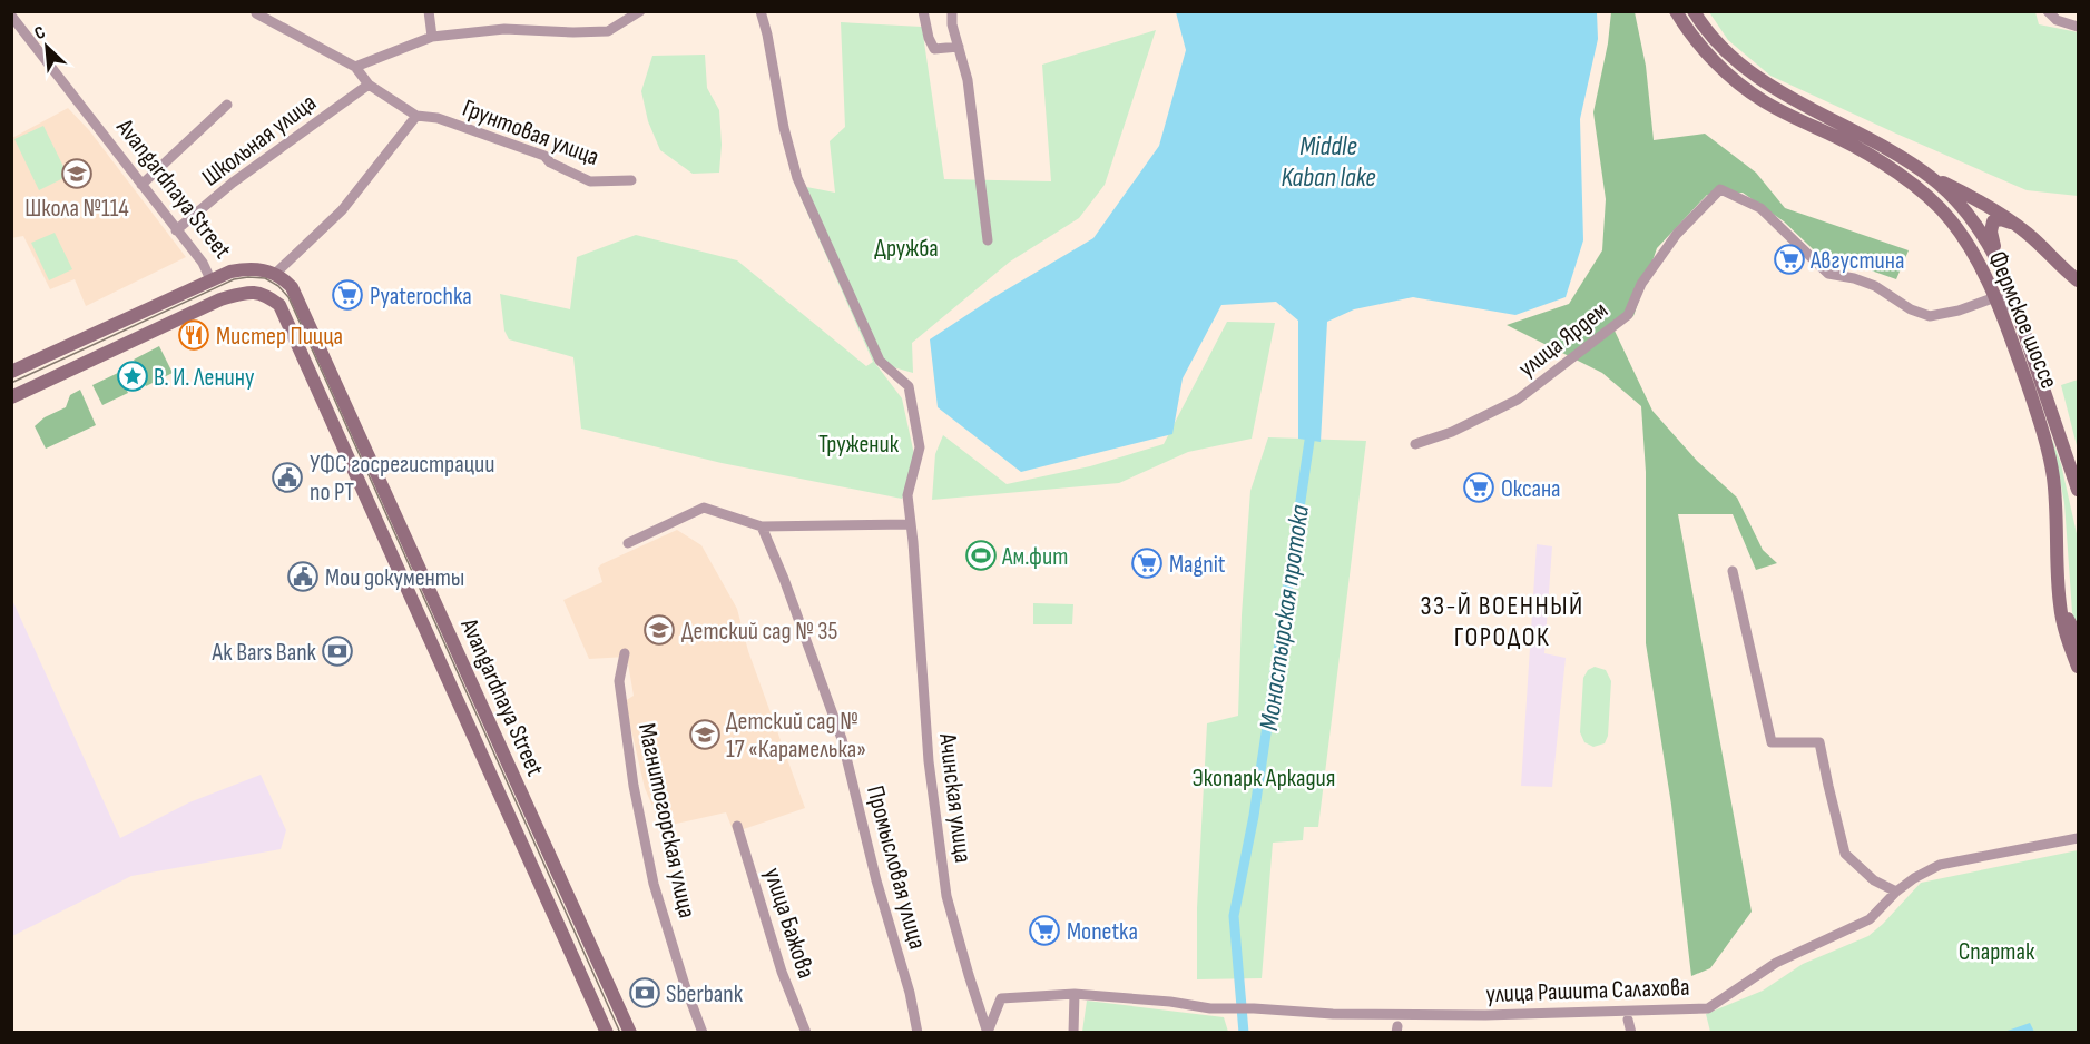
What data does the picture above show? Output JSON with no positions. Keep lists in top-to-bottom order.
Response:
{
  "streets": {
    "main road": ["Avangardnaya Street", "Фермское шоссе"],
    "street": [
      "Грунтовая улица",
      "Школьная улица",
      "улица Ярдем",
      "Ачинская улица",
      "Магнитогорская улица",
      "Промысловая улица",
      "улица Бажова",
      "улица Рашита Салахова"
    ]
  },
  "crossings": [
    ["Грунтовая улица", "Школьная улица"],
    ["Школьная улица", "Avangardnaya Street"],
    ["Фермское шоссе", "улица Ярдем"]
  ],
  "districts": ["33-Й ВОЕННЫЙ ГОРОДОК"],
  "water": ["Middle Kaban lake", "Монастырская протока"],
  "parks": [
    "Дружба",
    "Труженик",
    "Экопарк Аркадия",
    "Спартак"
  ],
  "places": {
    "school or university": ["Школа №114", "Детский сад № 35", "Детский сад № 17 «Карамелька»"],
    "supermarket": [
      "Августина",
      "Pyaterochka",
      "Оксана",
      "Magnit",
      "Monetka"
    ],
    "restaurant": ["Мистер Пицца"],
    "place": ["В. И. Ленину"],
    "public building": ["УФС госрегистрации по РТ", "Мои документы"],
    "sports": ["Ам.фит"],
    "bank": ["Ak Bars Bank", "Sberbank"]
  },
  "north": "top left"
}
